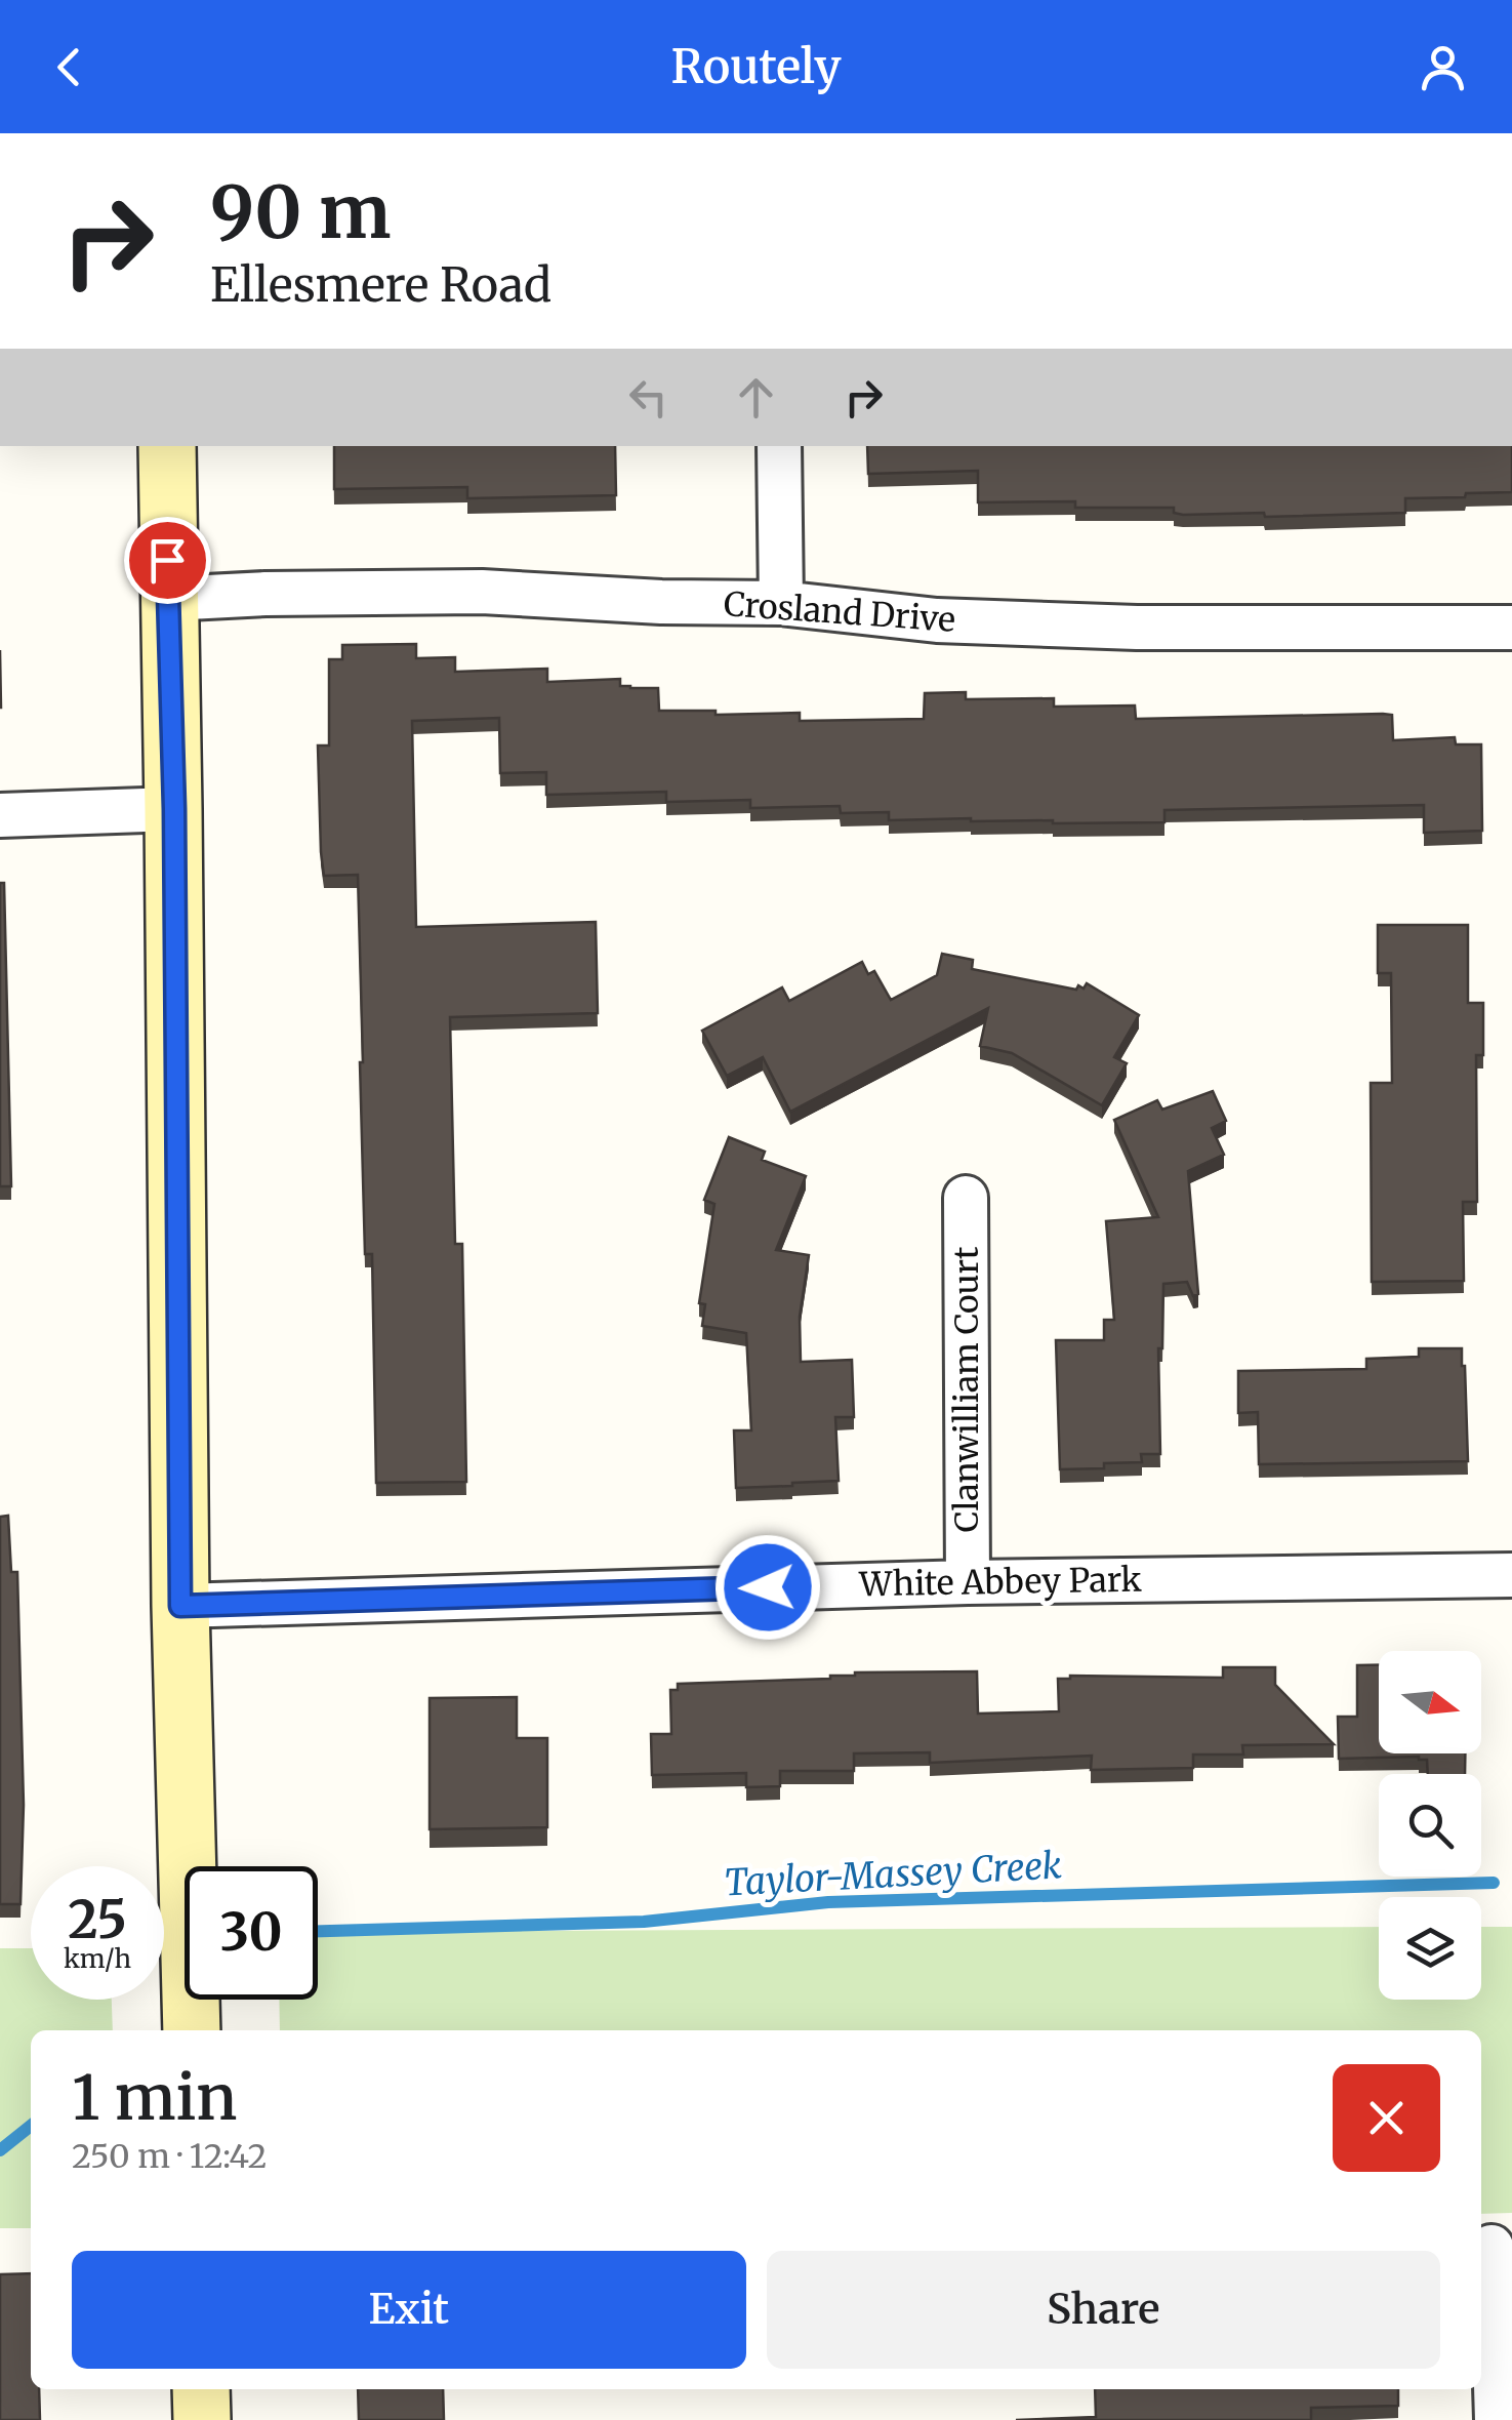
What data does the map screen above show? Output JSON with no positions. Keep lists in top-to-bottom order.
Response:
{
  "streets": {
    "street": ["Crosland Drive", "Clanwilliam Court", "White Abbey Park"]
  },
  "crossings": [
    ["Clanwilliam Court", "White Abbey Park"]
  ],
  "water": ["Taylor-Massey Creek"],
  "north": "right",
  "page": {
    "header": "Routely",
    "turn": ["90 m", "Ellesmere Road"],
    "speed": "25 km/h",
    "limit": "30",
    "heading": ["1 min", "250 m · 12:42"],
    "buttons": ["Exit", "Share"]
  }
}
